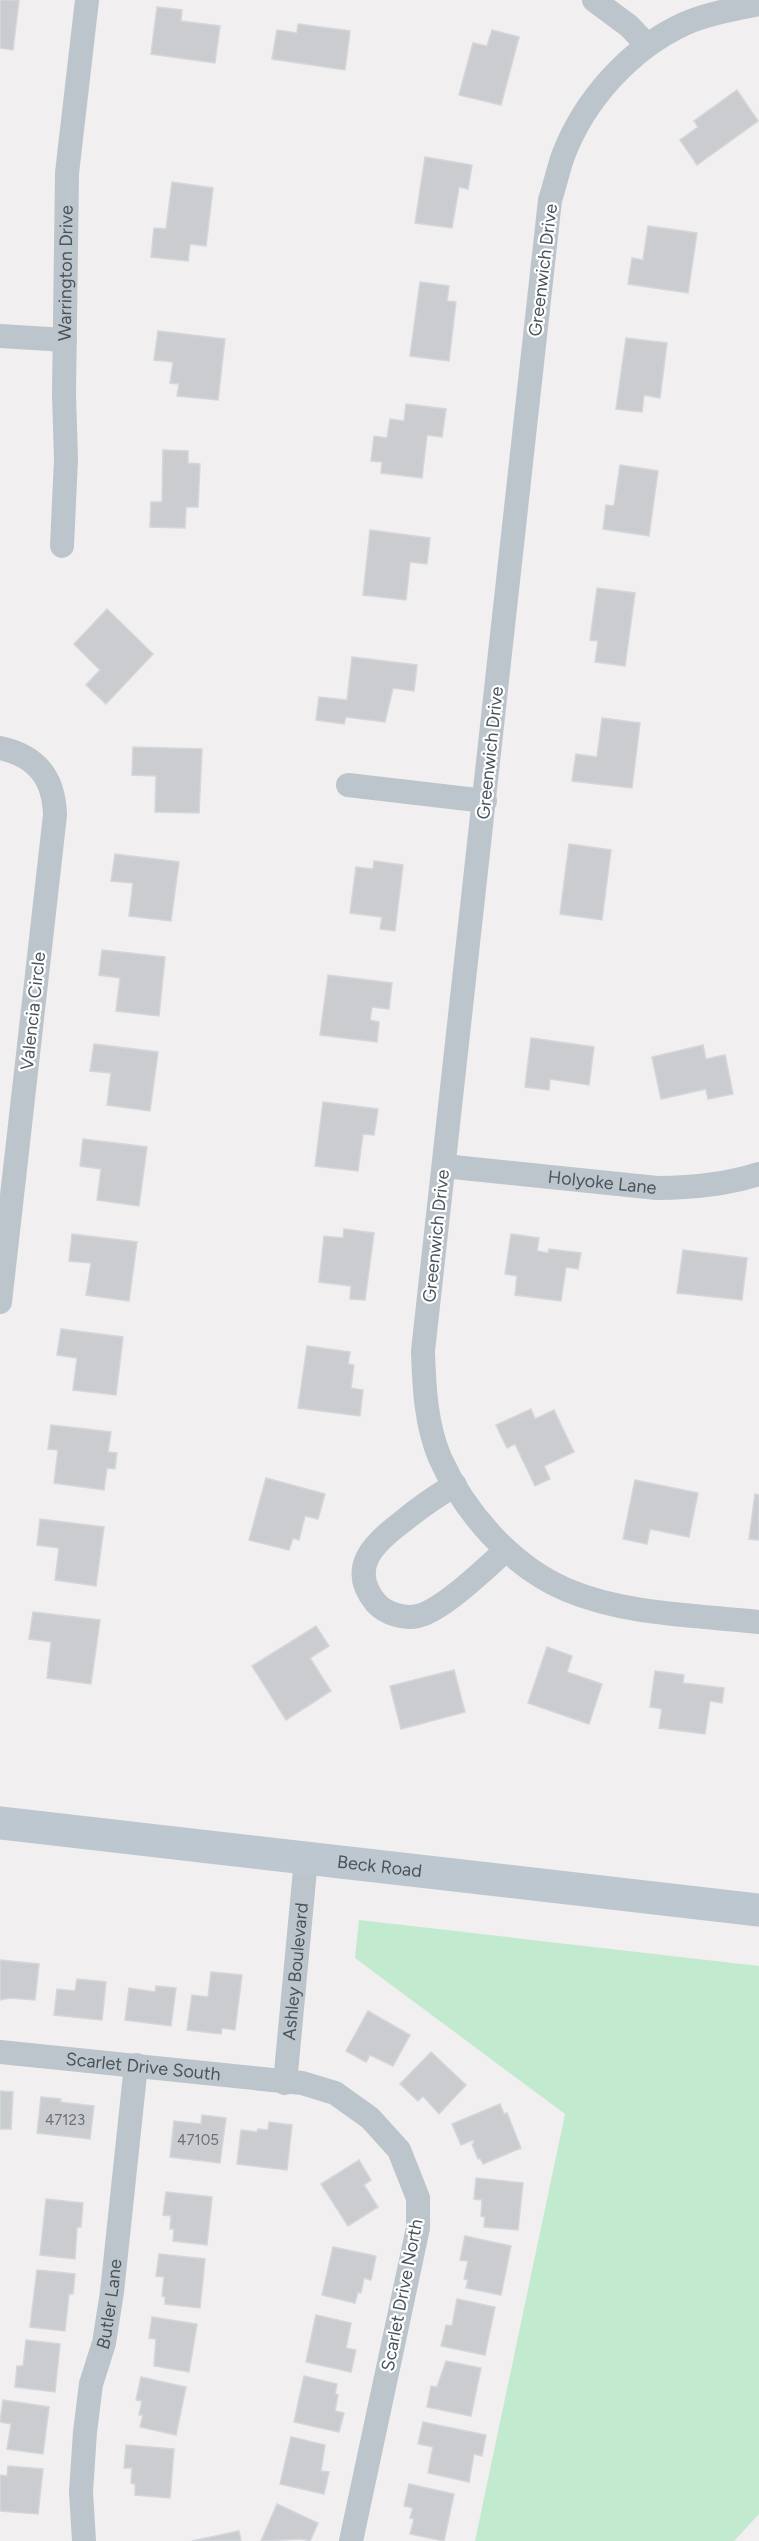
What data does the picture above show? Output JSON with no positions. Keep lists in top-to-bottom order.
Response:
{
  "streets": {
    "main road": ["Beck Road"],
    "street": [
      "Greenwich Drive",
      "Warrington Drive",
      "Valencia Circle",
      "Holyoke Lane",
      "Ashley Boulevard",
      "Scarlet Drive South",
      "Scarlet Drive North",
      "Butler Lane"
    ]
  },
  "crossings": [
    ["Greenwich Drive", "Holyoke Lane"],
    ["Beck Road", "Ashley Boulevard"],
    ["Ashley Boulevard", "Scarlet Drive South"],
    ["Ashley Boulevard", "Scarlet Drive North"],
    ["Scarlet Drive South", "Scarlet Drive North"],
    ["Scarlet Drive South", "Butler Lane"]
  ],
  "house_numbers": ["47123", "47105"]
}
